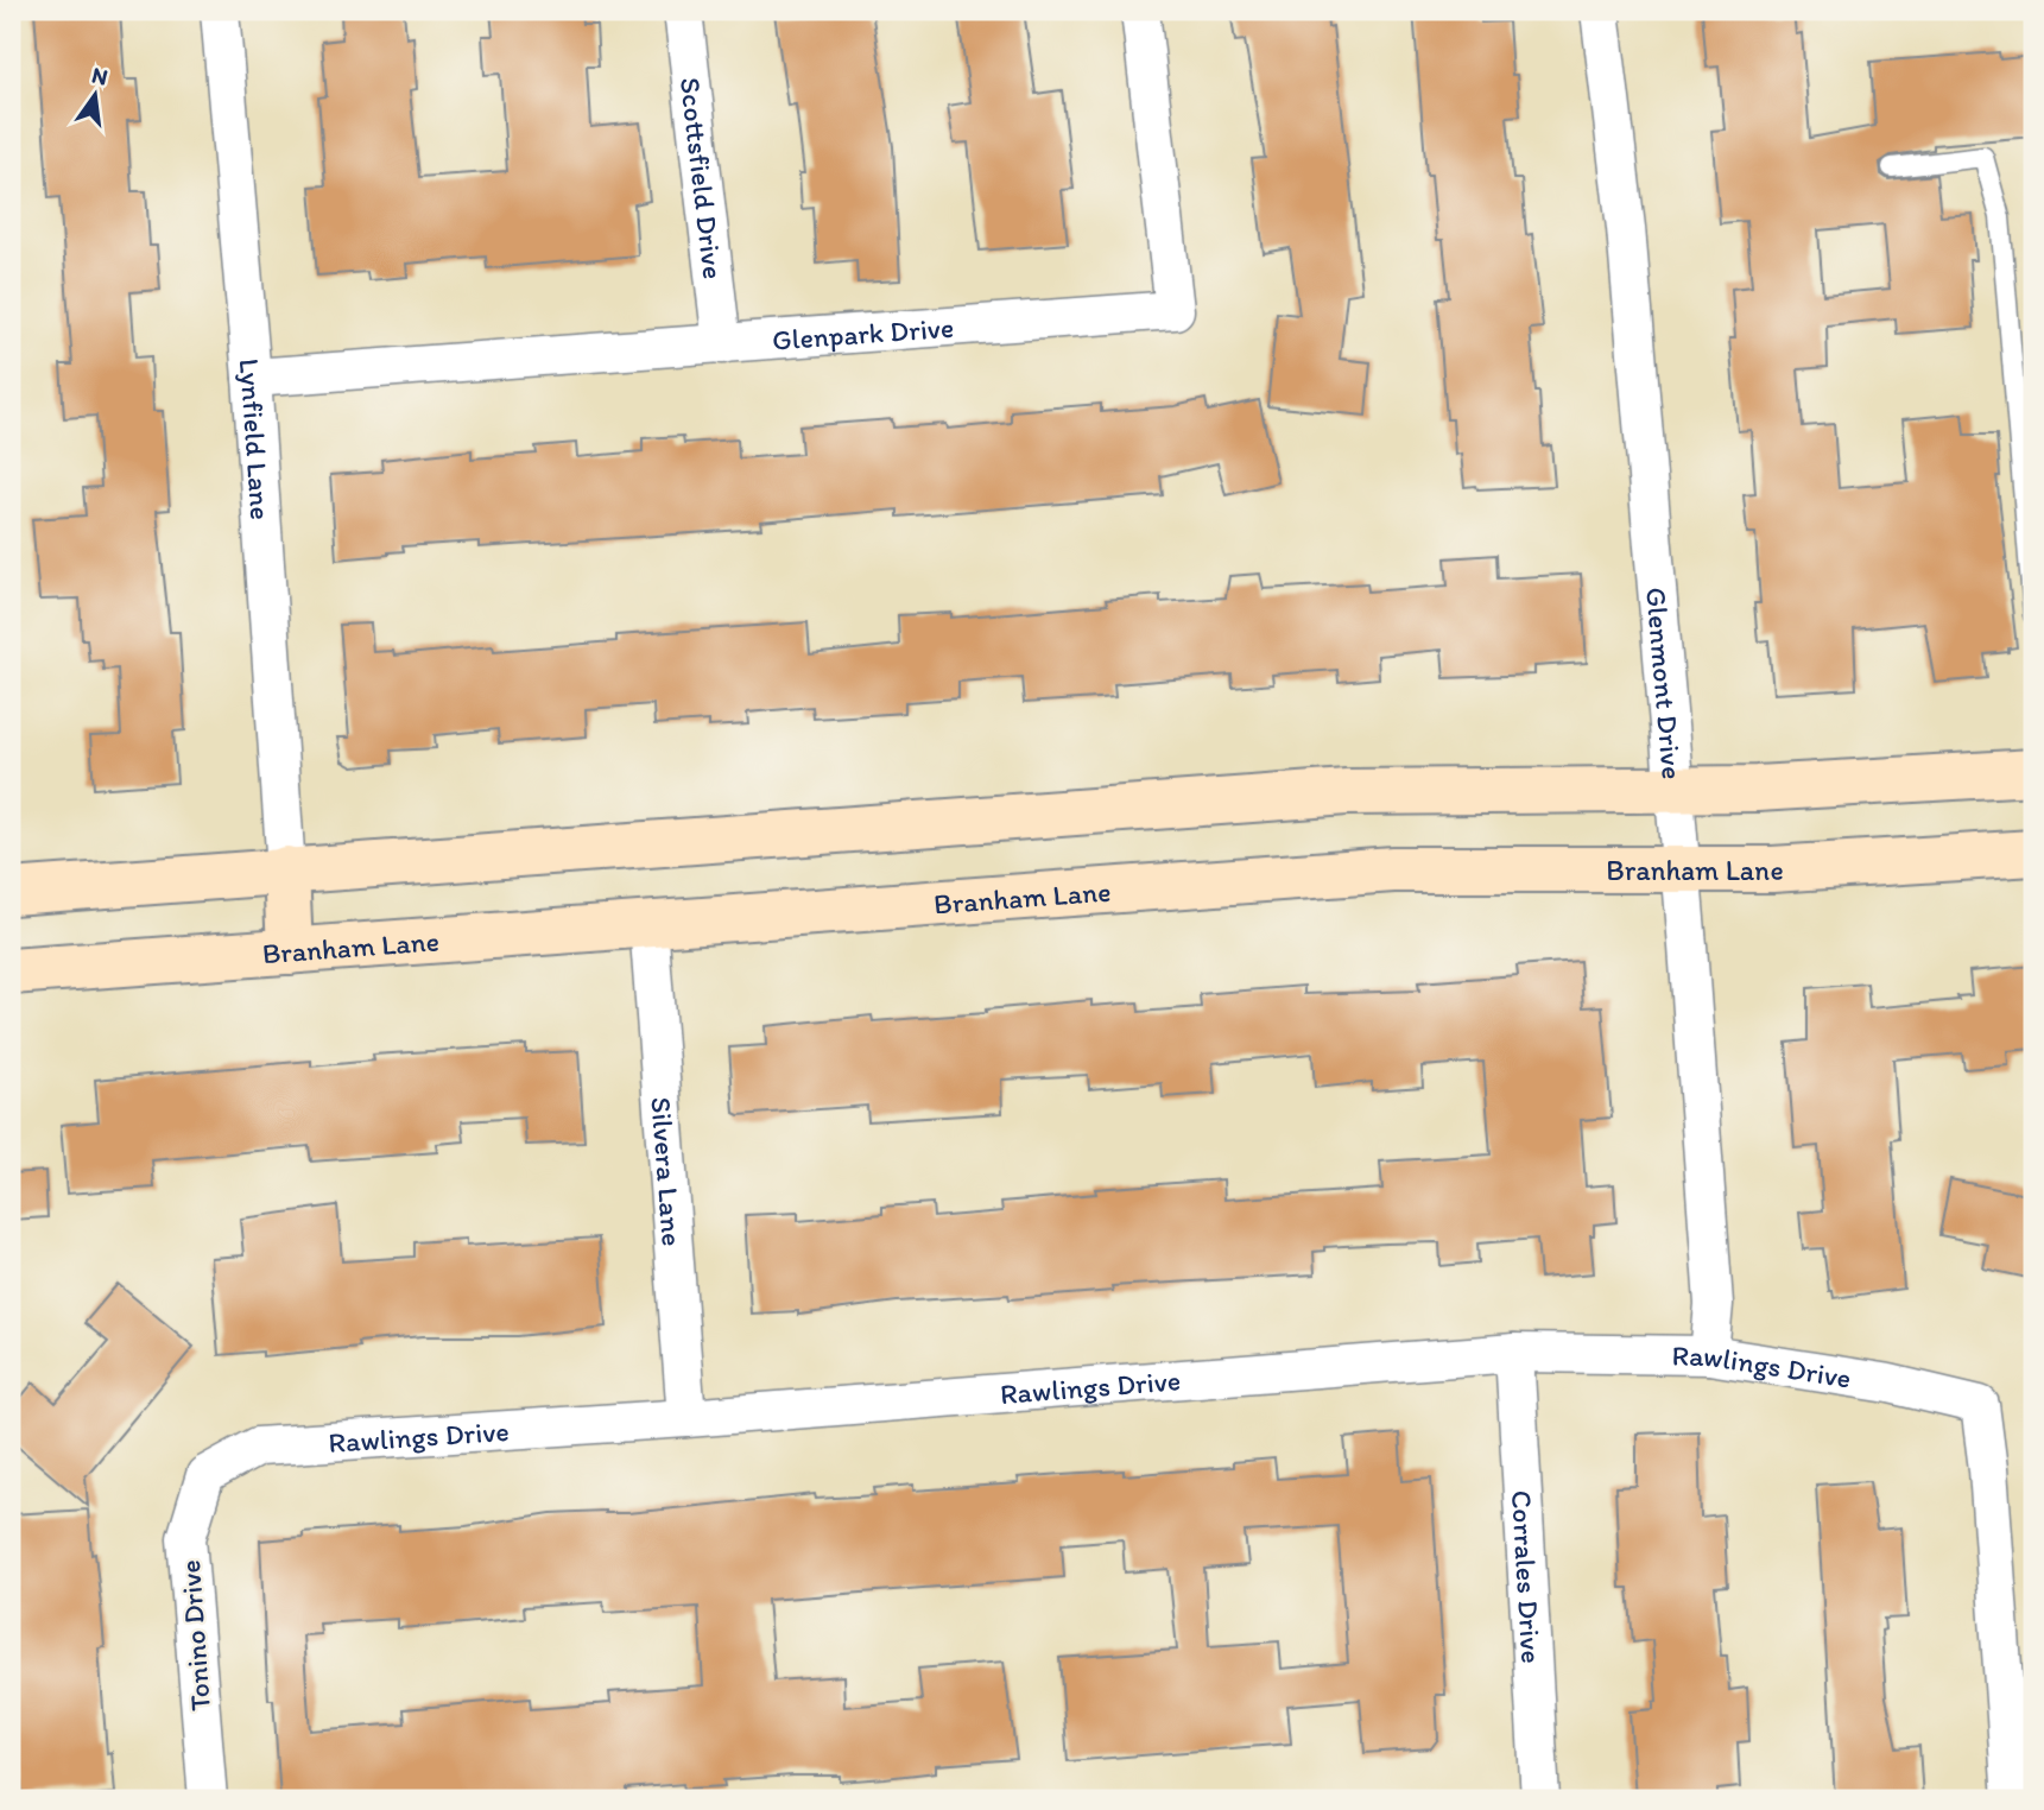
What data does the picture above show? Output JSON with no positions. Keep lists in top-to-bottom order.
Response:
{
  "streets": {
    "main road": ["Branham Lane"],
    "street": [
      "Scottsfield Drive",
      "Glenpark Drive",
      "Lynfield Lane",
      "Glenmont Drive",
      "Silvera Lane",
      "Rawlings Drive",
      "Corrales Drive",
      "Tonino Drive"
    ]
  },
  "crossings": [
    ["Scottsfield Drive", "Glenpark Drive"],
    ["Glenpark Drive", "Lynfield Lane"],
    ["Glenmont Drive", "Branham Lane"],
    ["Glenmont Drive", "Rawlings Drive"],
    ["Branham Lane", "Silvera Lane"],
    ["Silvera Lane", "Rawlings Drive"],
    ["Rawlings Drive", "Corrales Drive"],
    ["Rawlings Drive", "Tonino Drive"]
  ],
  "north": "top"
}
